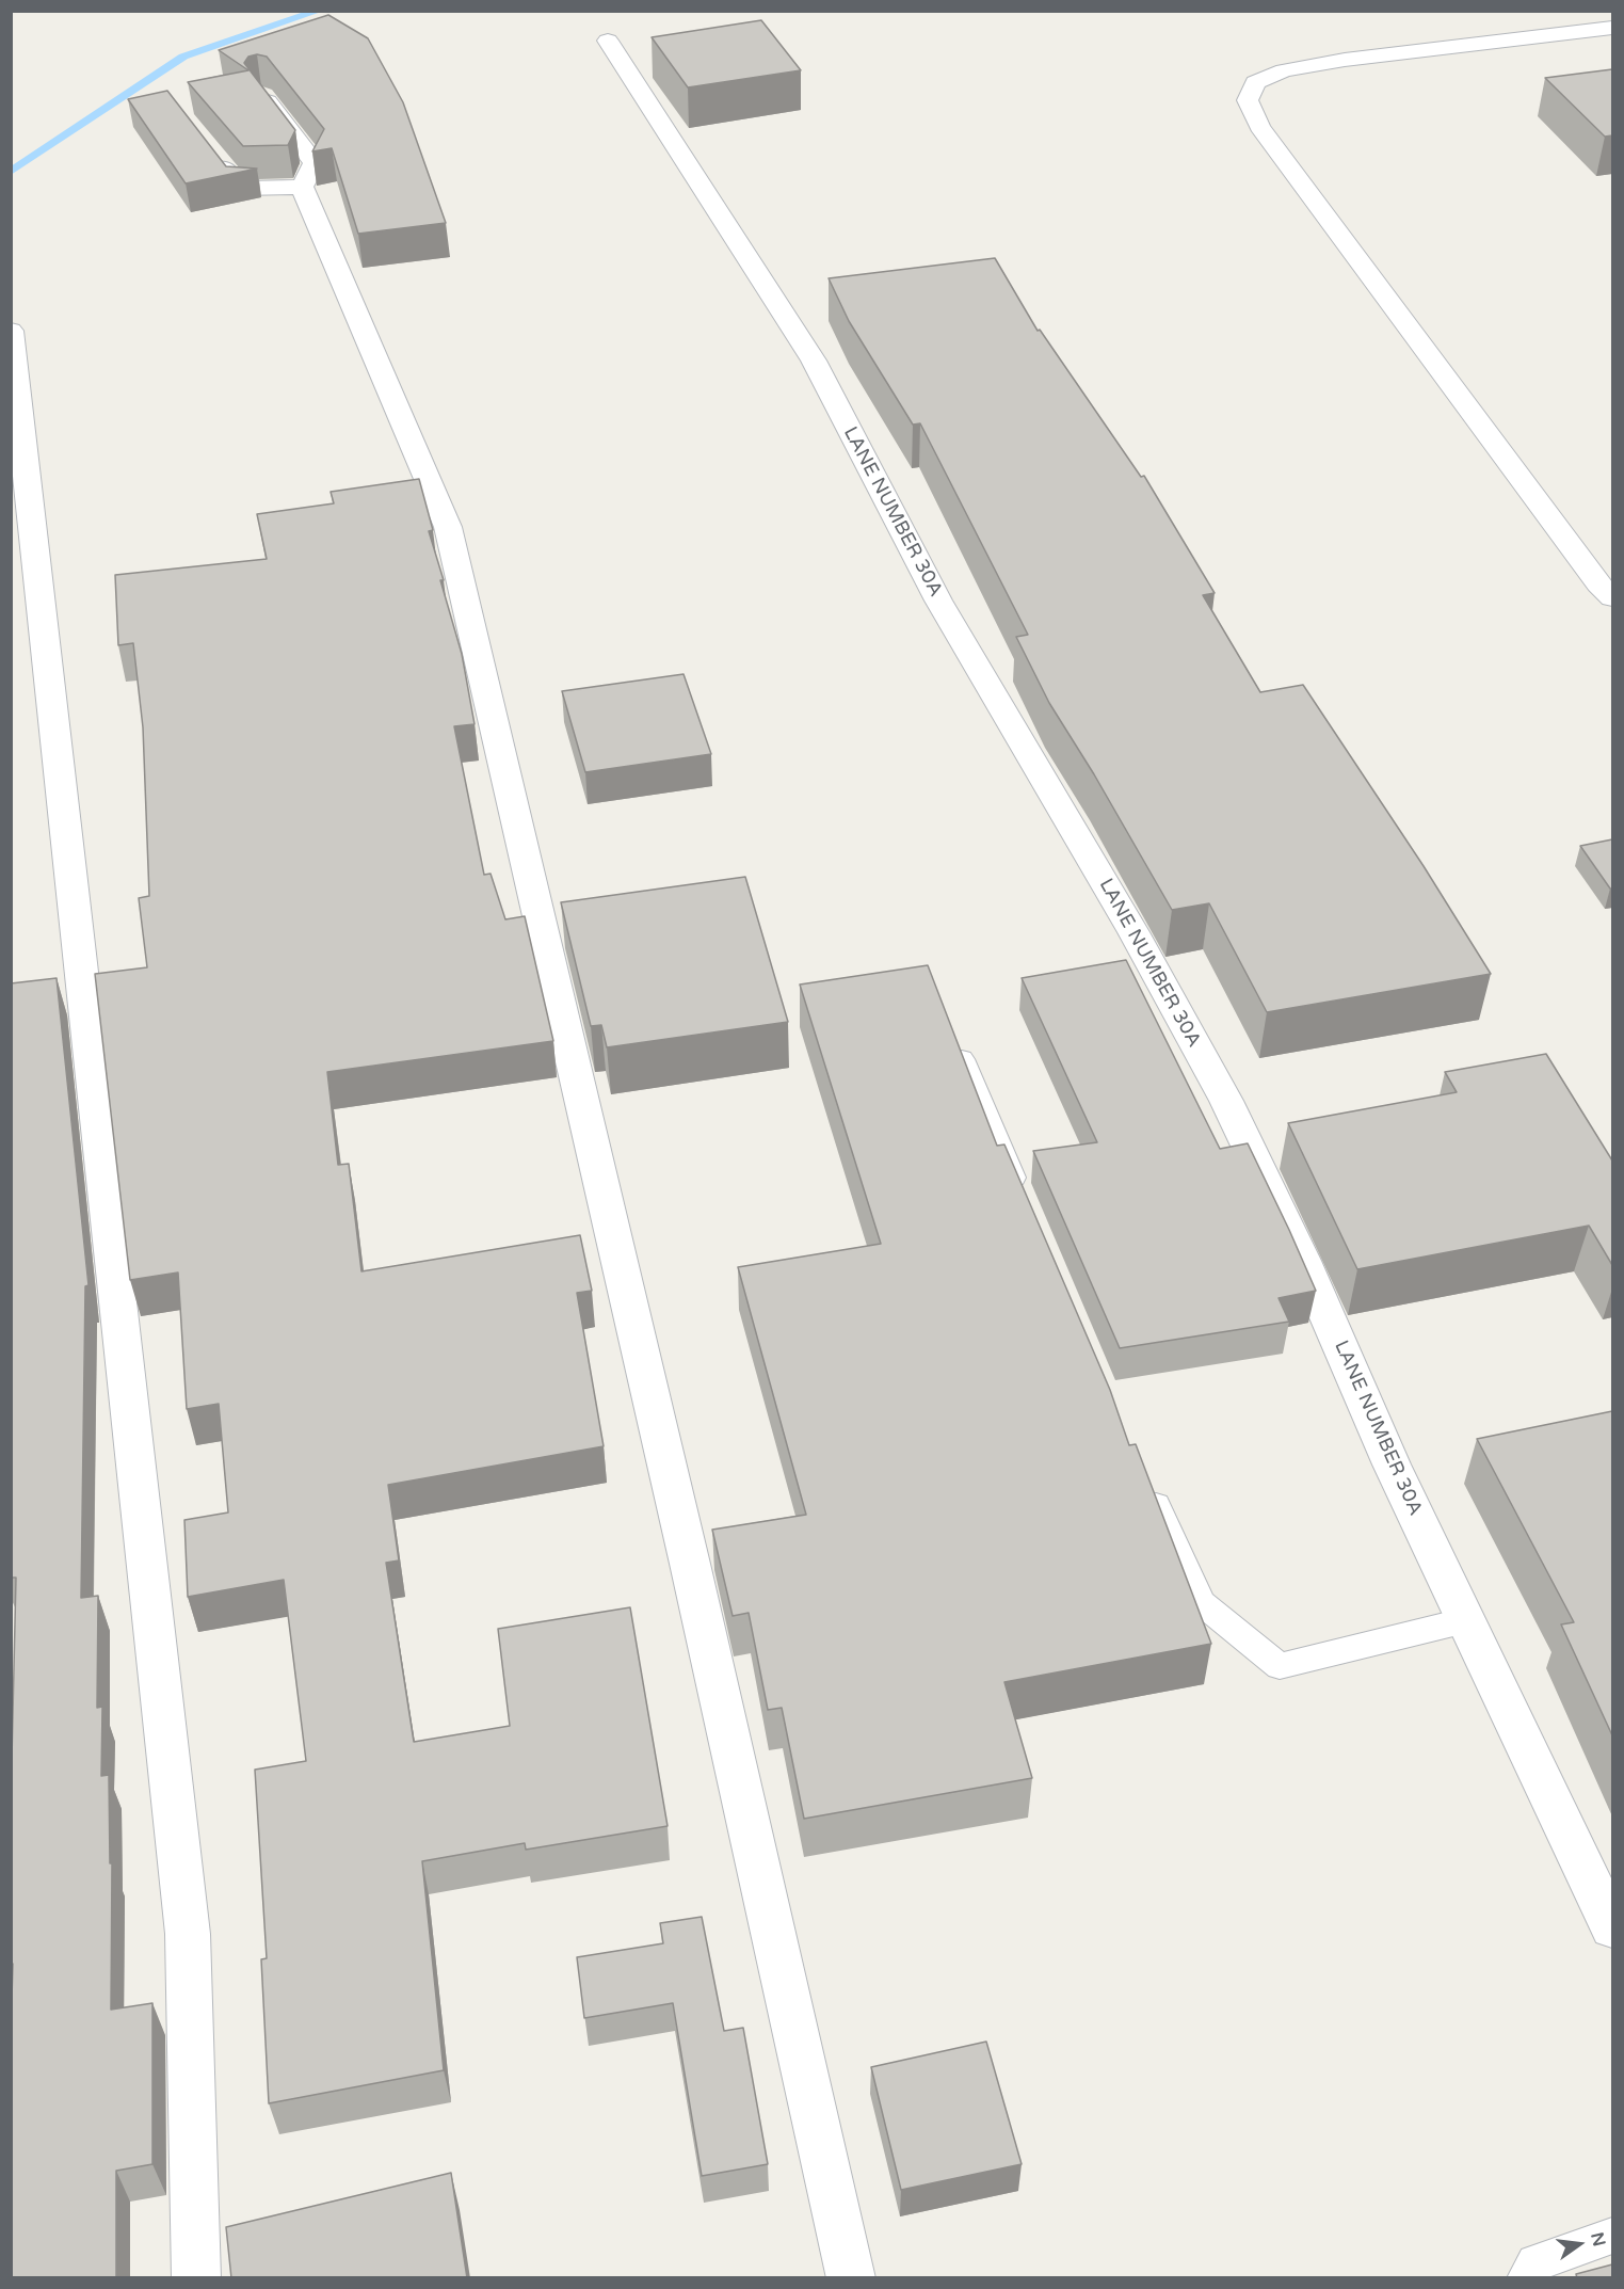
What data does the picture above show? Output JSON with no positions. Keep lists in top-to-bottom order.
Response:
{
  "streets": {
    "street": ["LANE NUMBER 30A"]
  },
  "north": "right"
}
